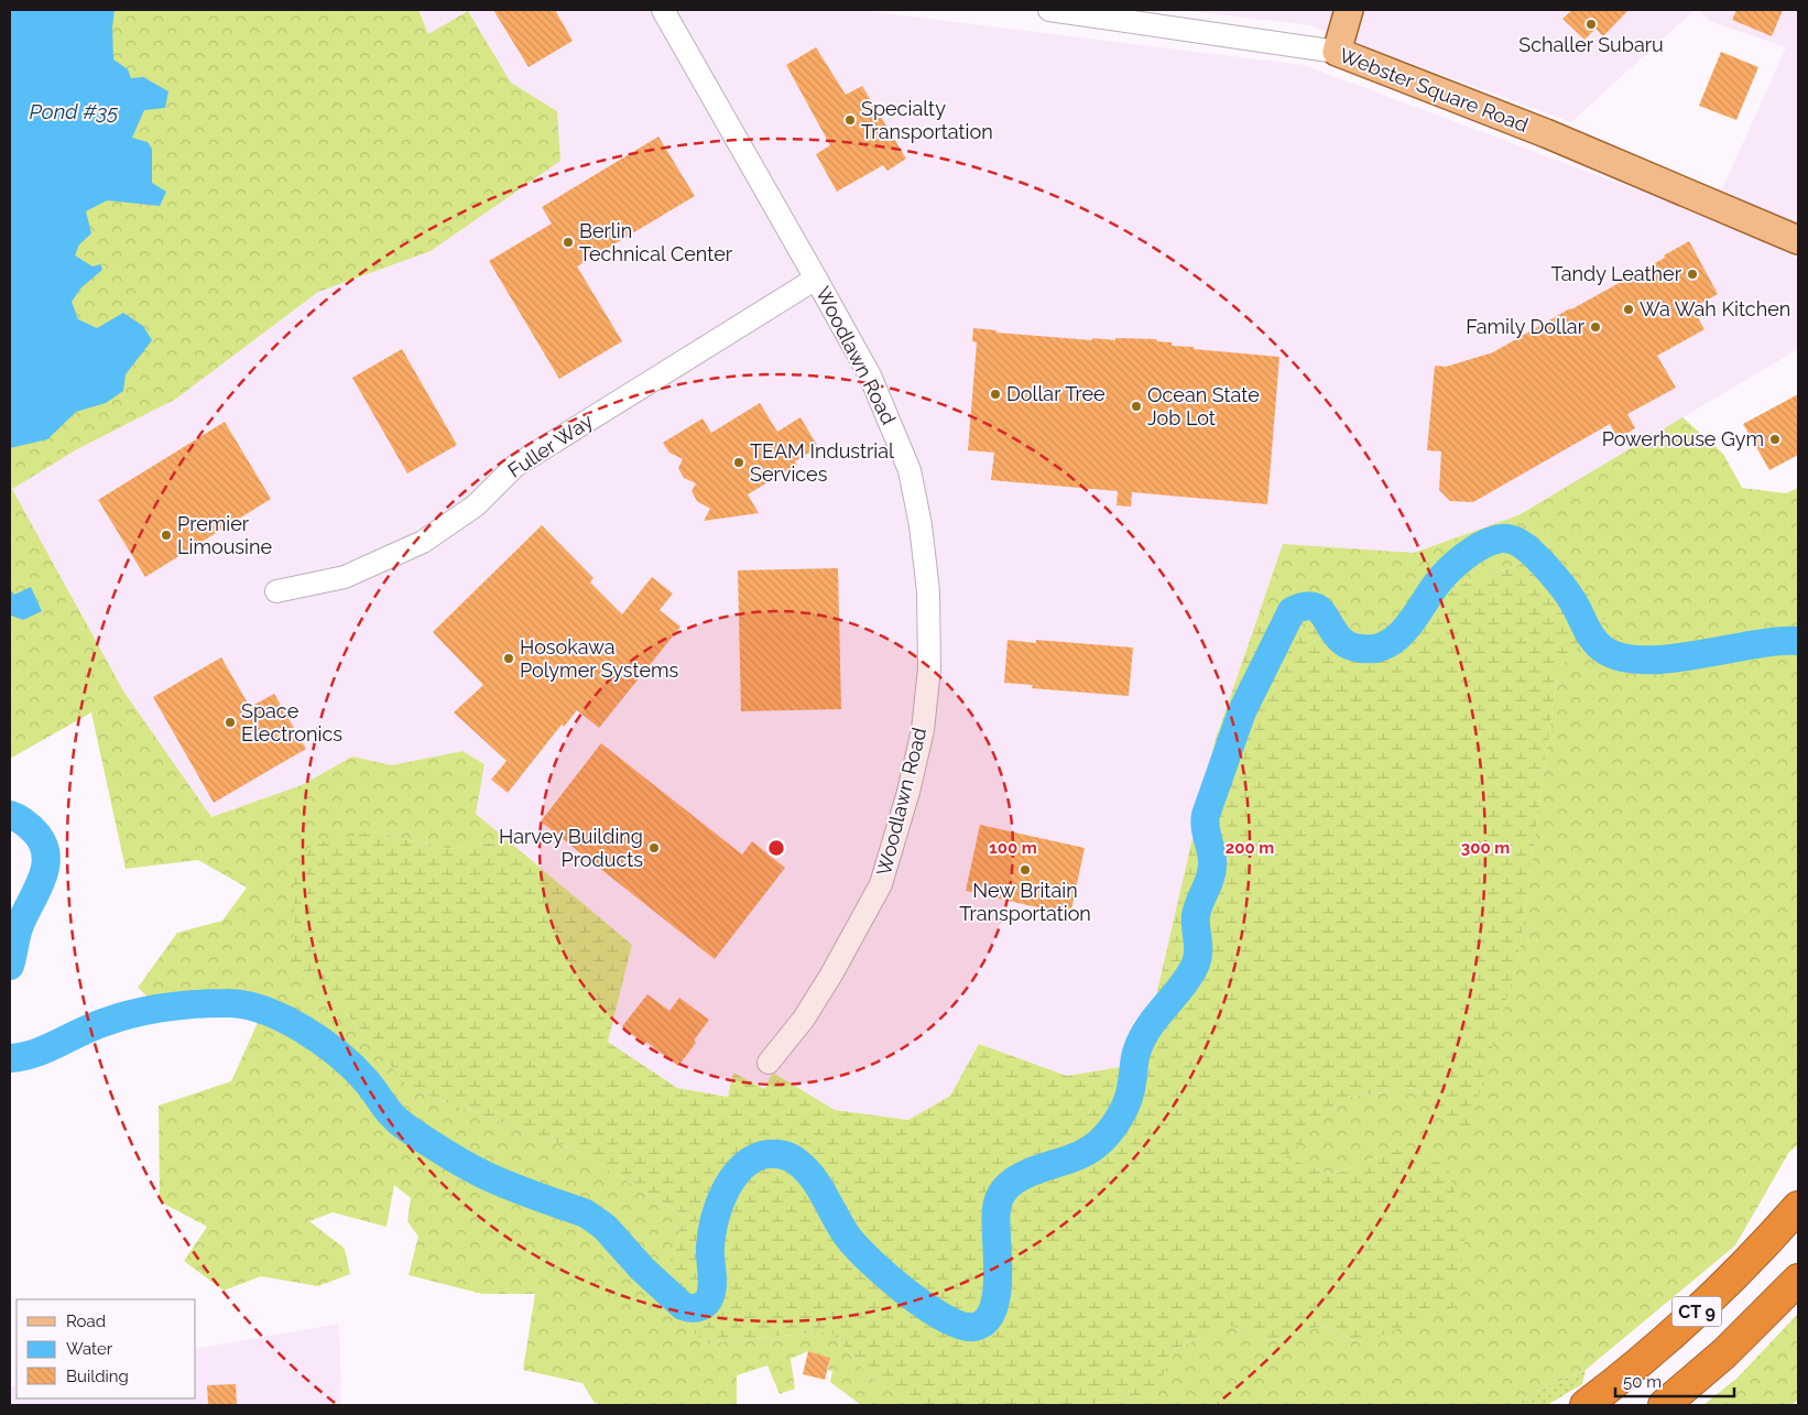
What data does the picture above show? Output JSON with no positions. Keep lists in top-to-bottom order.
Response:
{
  "streets": {
    "highway": ["CT 9"],
    "main road": ["Webster Square Road"],
    "street": ["Woodlawn Road", "Fuller Way"]
  },
  "crossings": [
    ["Woodlawn Road", "Fuller Way"]
  ],
  "water": ["Pond #35"],
  "places": [
    "Schaller Subaru",
    "Specialty Transportation",
    "Berlin Technical Center",
    "Tandy Leather",
    "Wa Wah Kitchen",
    "Family Dollar",
    "Dollar Tree",
    "Ocean State Job Lot",
    "Powerhouse Gym",
    "TEAM Industrial Services",
    "Premier Limousine",
    "Hosokawa Polymer Systems",
    "Space Electronics",
    "Harvey Building Products",
    "New Britain Transportation"
  ],
  "legend": ["Road", "Water", "Building"],
  "scale_bar": "50 m",
  "rings": ["100 m", "200 m", "300 m"]
}
